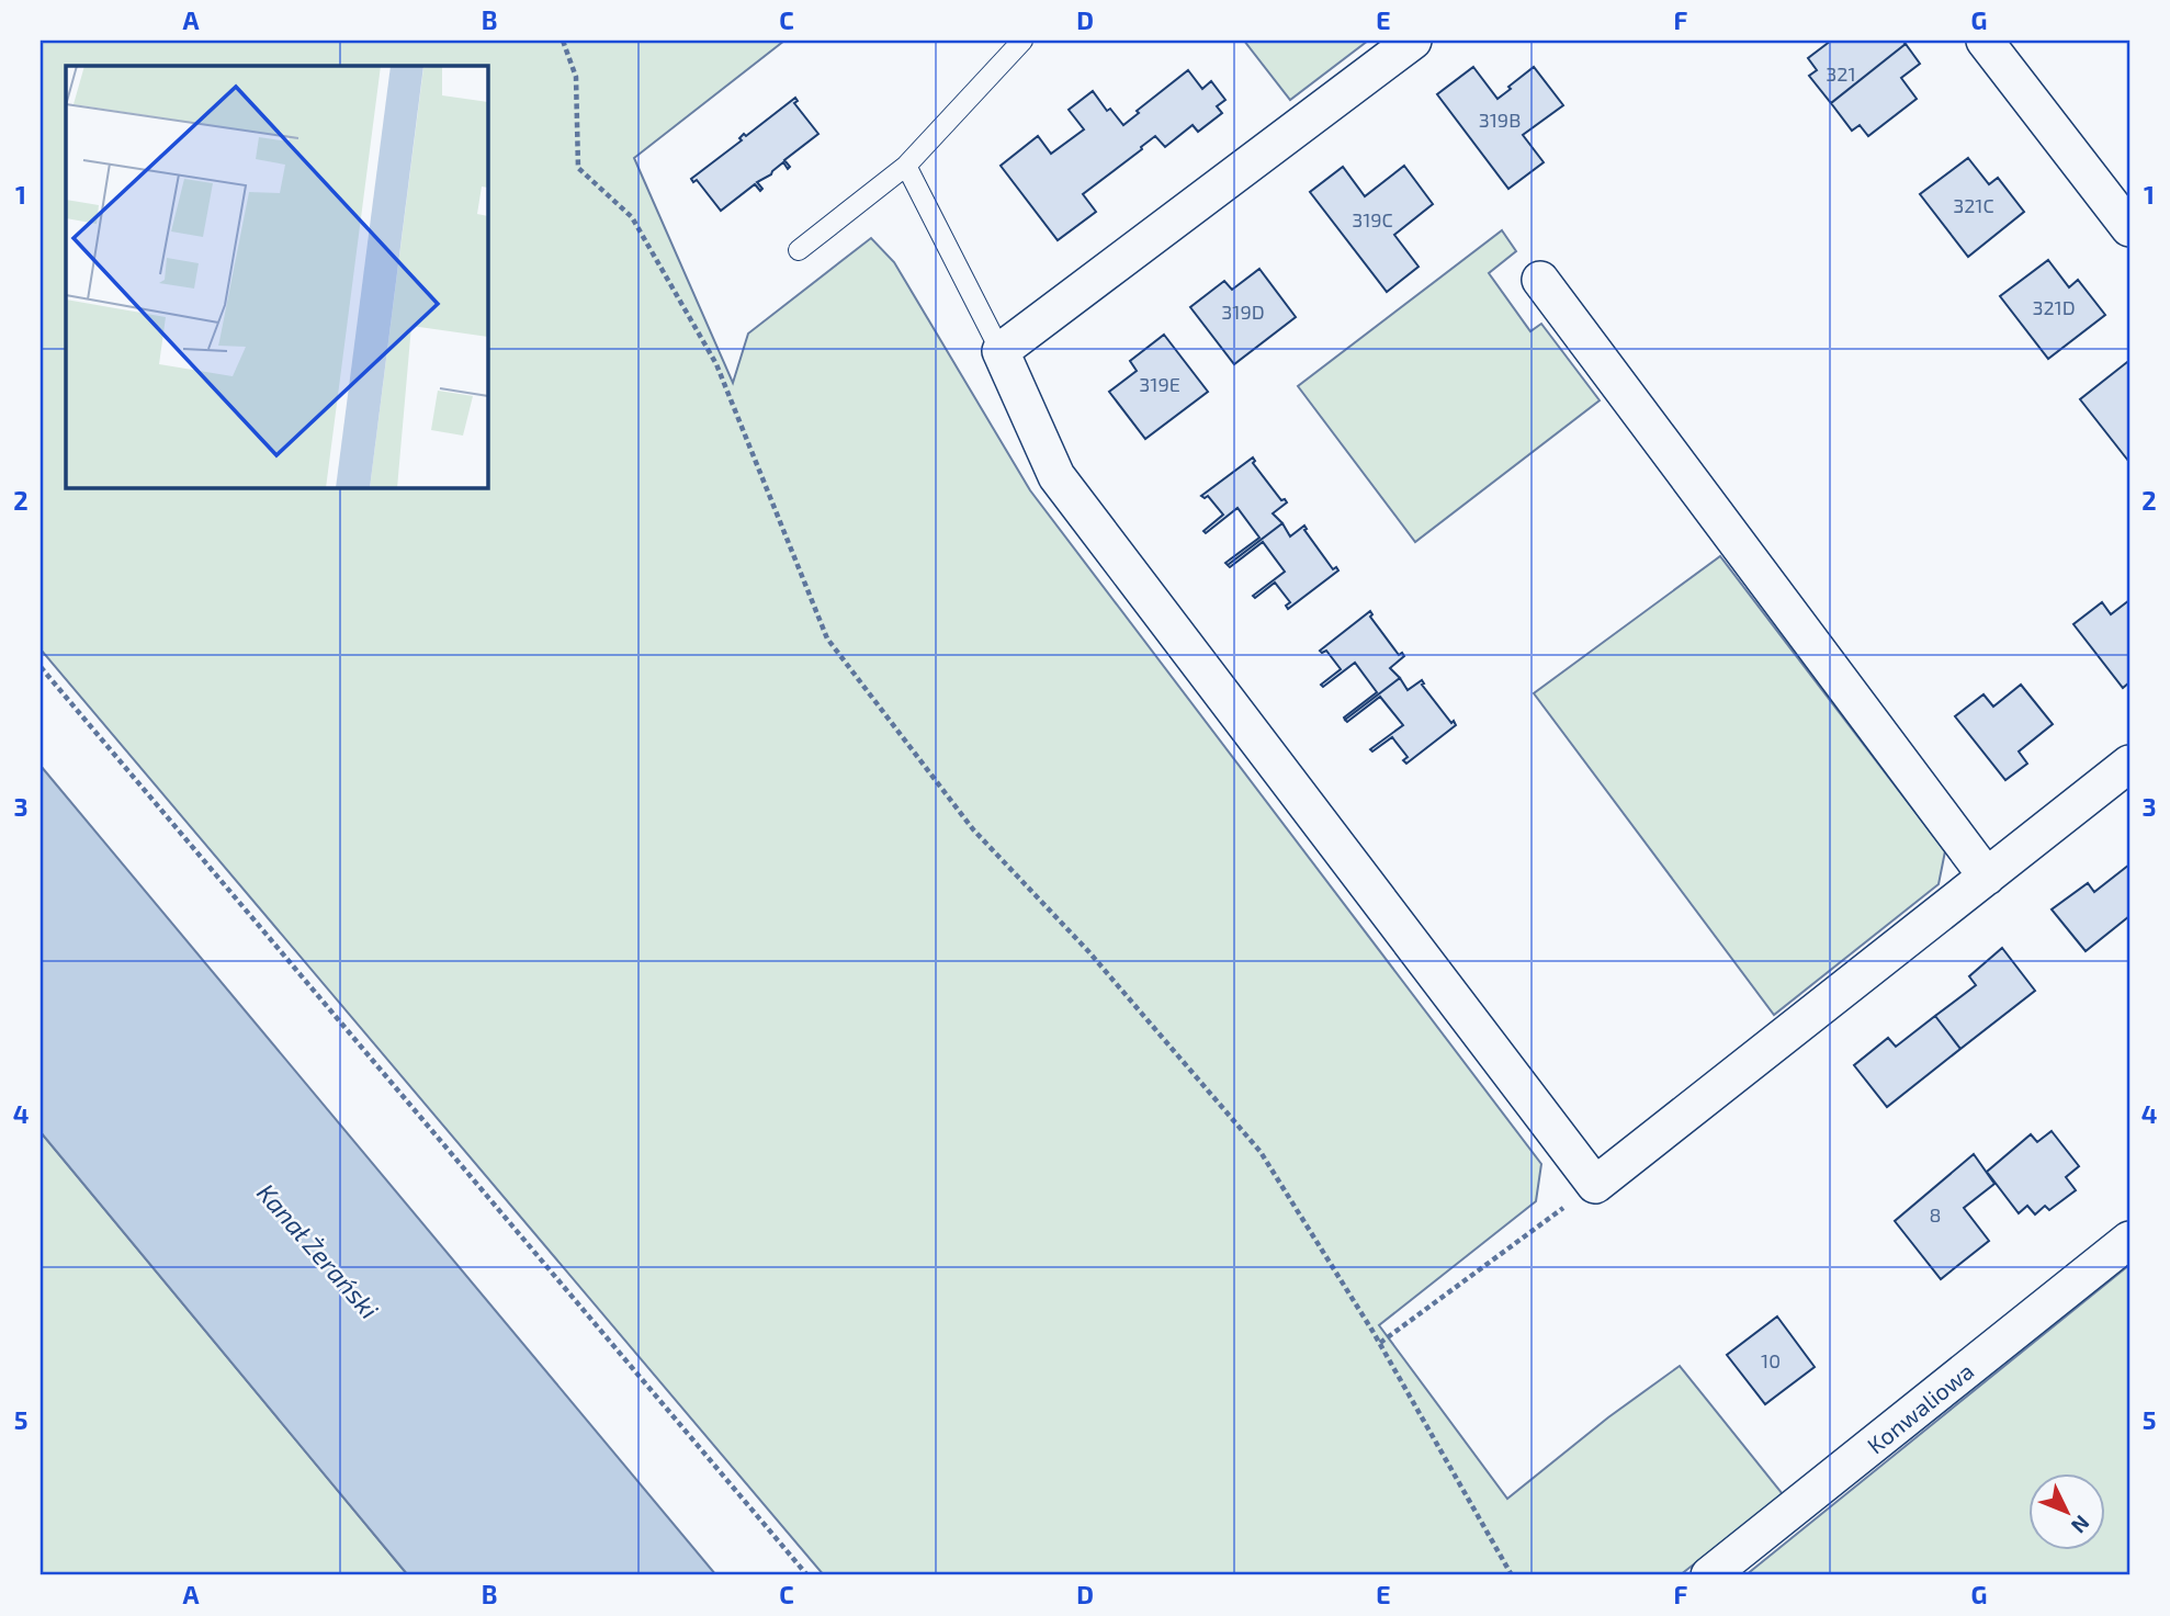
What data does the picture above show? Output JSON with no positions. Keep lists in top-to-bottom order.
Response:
{
  "streets": {
    "street": ["Konwaliowa"]
  },
  "water": ["Kanał Żerański"],
  "house_numbers": [
    "321",
    "319B",
    "321C",
    "319C",
    "321D",
    "319D",
    "319E",
    "8",
    "10"
  ],
  "north": "bottom right",
  "grid": {
    "columns": [
      "A",
      "B",
      "C",
      "D",
      "E",
      "F",
      "G"
    ],
    "rows": [
      "1",
      "2",
      "3",
      "4",
      "5"
    ]
  }
}
